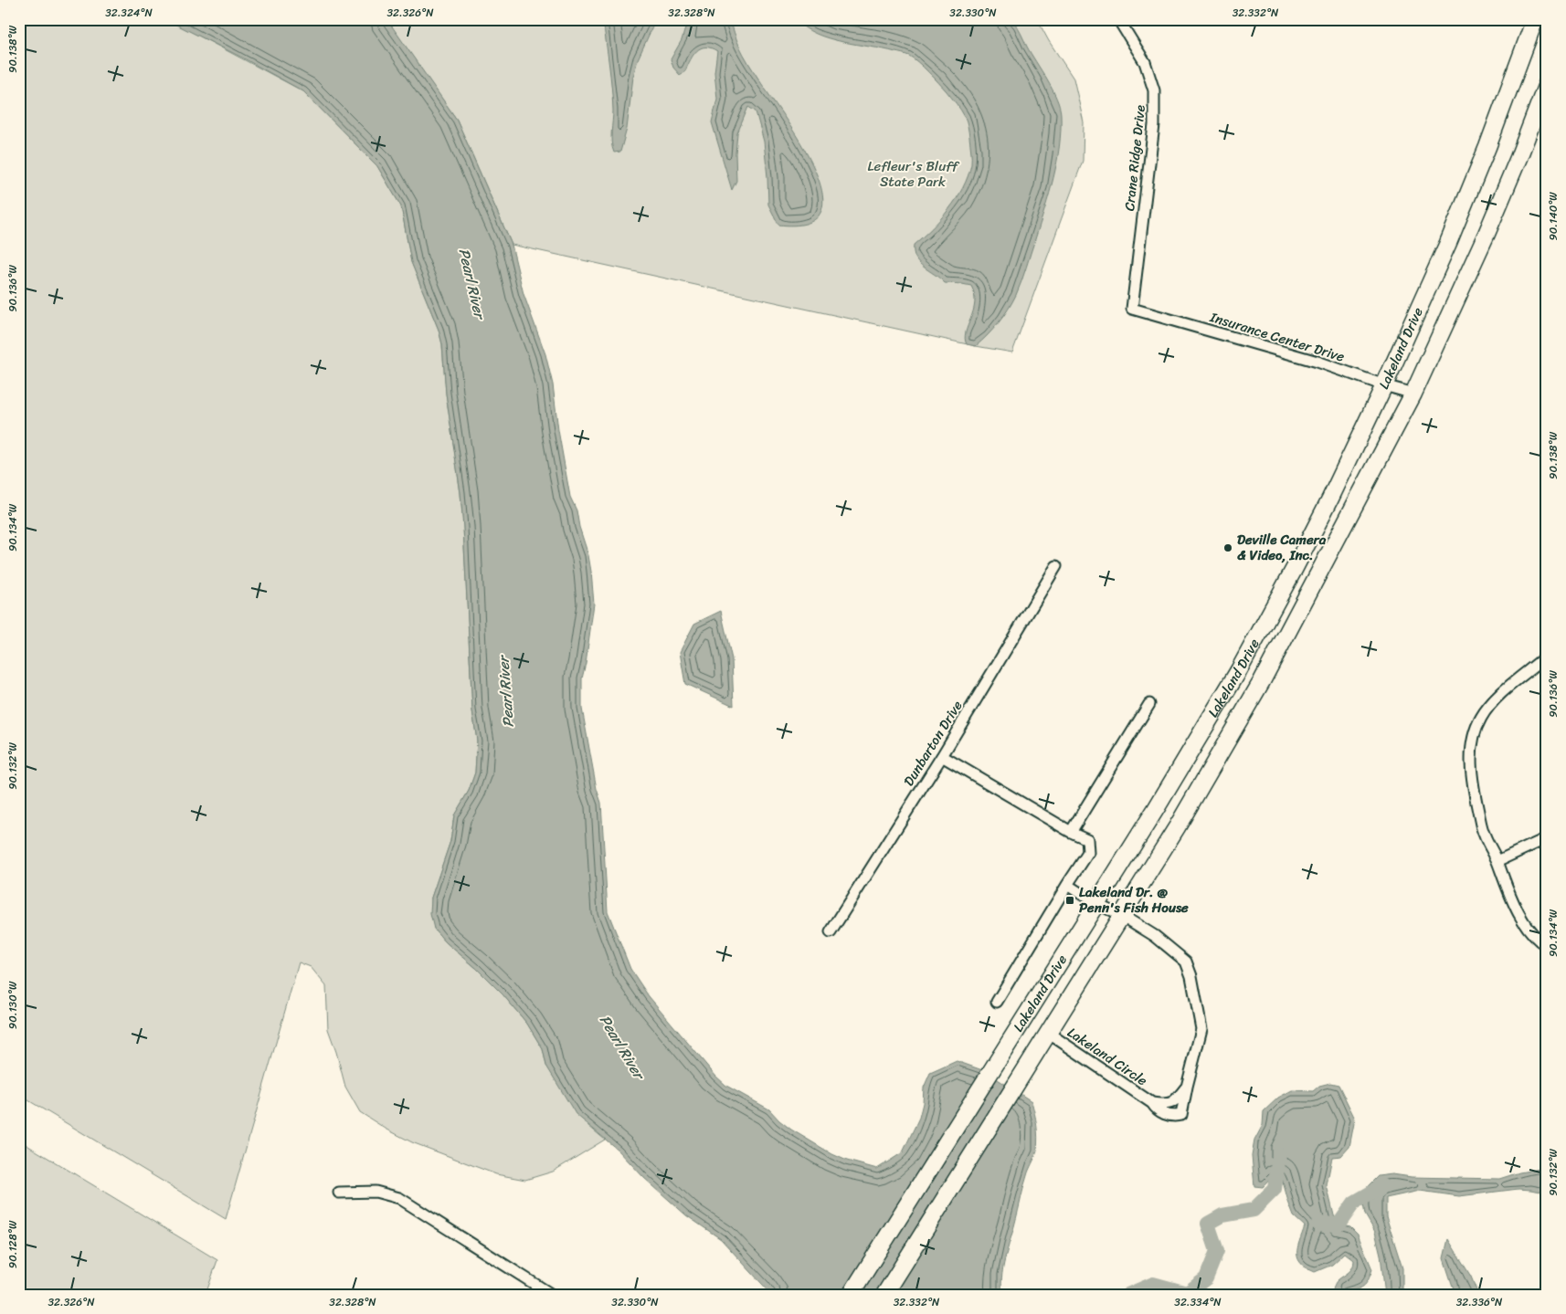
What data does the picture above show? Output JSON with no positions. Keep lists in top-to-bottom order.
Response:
{
  "streets": {
    "highway": ["Lakeland Drive"],
    "street": [
      "Crane Ridge Drive",
      "Insurance Center Drive",
      "Dunbarton Drive",
      "Lakeland Circle"
    ]
  },
  "crossings": [
    ["Crane Ridge Drive", "Insurance Center Drive"],
    ["Insurance Center Drive", "Lakeland Drive"],
    ["Lakeland Drive", "Lakeland Circle"]
  ],
  "water": ["Pearl River"],
  "parks": ["Lefleur's Bluff State Park"],
  "places": {
    "other": ["Deville Camera & Video, Inc."],
    "transit": ["Lakeland Dr. @ Penn's Fish House"]
  },
  "coordinates": [
    "32.324°N",
    "32.326°N",
    "32.328°N",
    "32.330°N",
    "32.332°N",
    "90.138°W",
    "90.140°W",
    "90.136°W",
    "90.134°W",
    "90.132°W",
    "90.130°W",
    "90.128°W",
    "32.334°N",
    "32.336°N"
  ]
}
